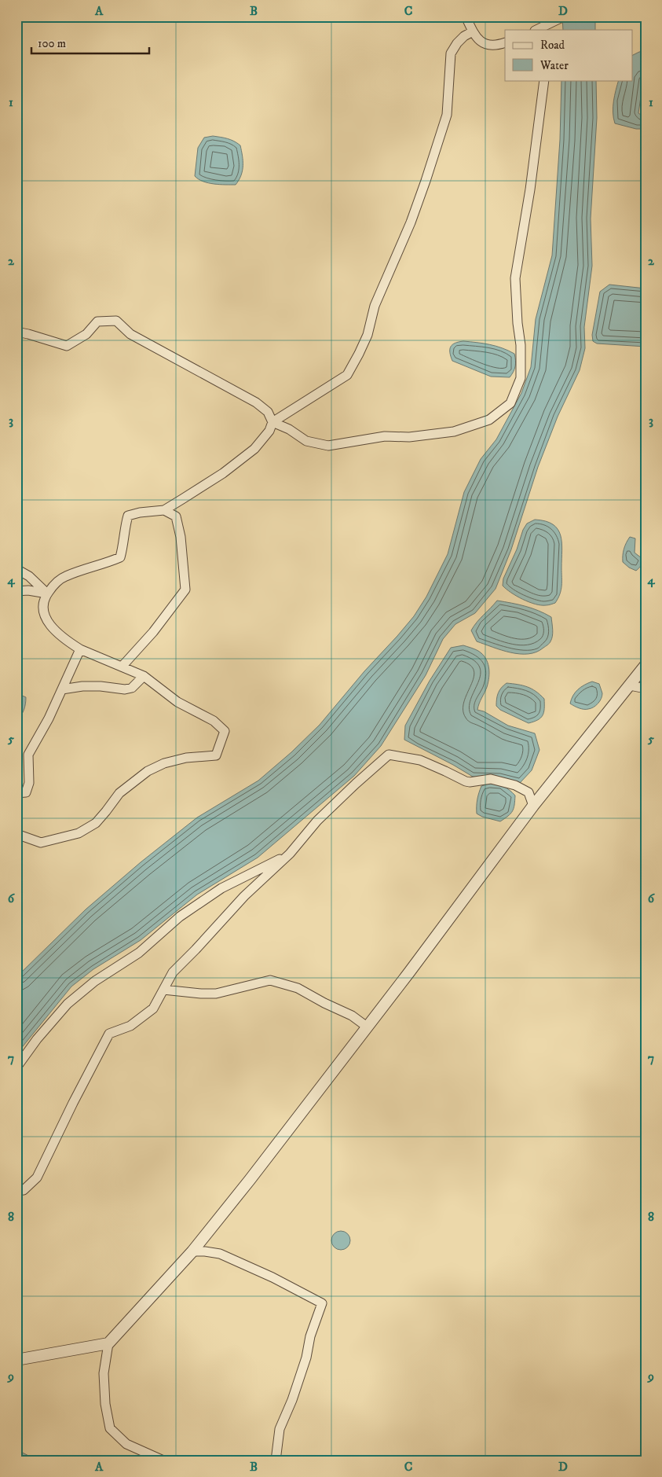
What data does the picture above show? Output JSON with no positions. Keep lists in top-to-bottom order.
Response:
{
  "legend": ["Road", "Water"],
  "scale_bar": "100 m",
  "grid": {
    "columns": [
      "A",
      "B",
      "C",
      "D"
    ],
    "rows": [
      "1",
      "2",
      "3",
      "4",
      "5",
      "6",
      "7",
      "8",
      "9"
    ]
  }
}
